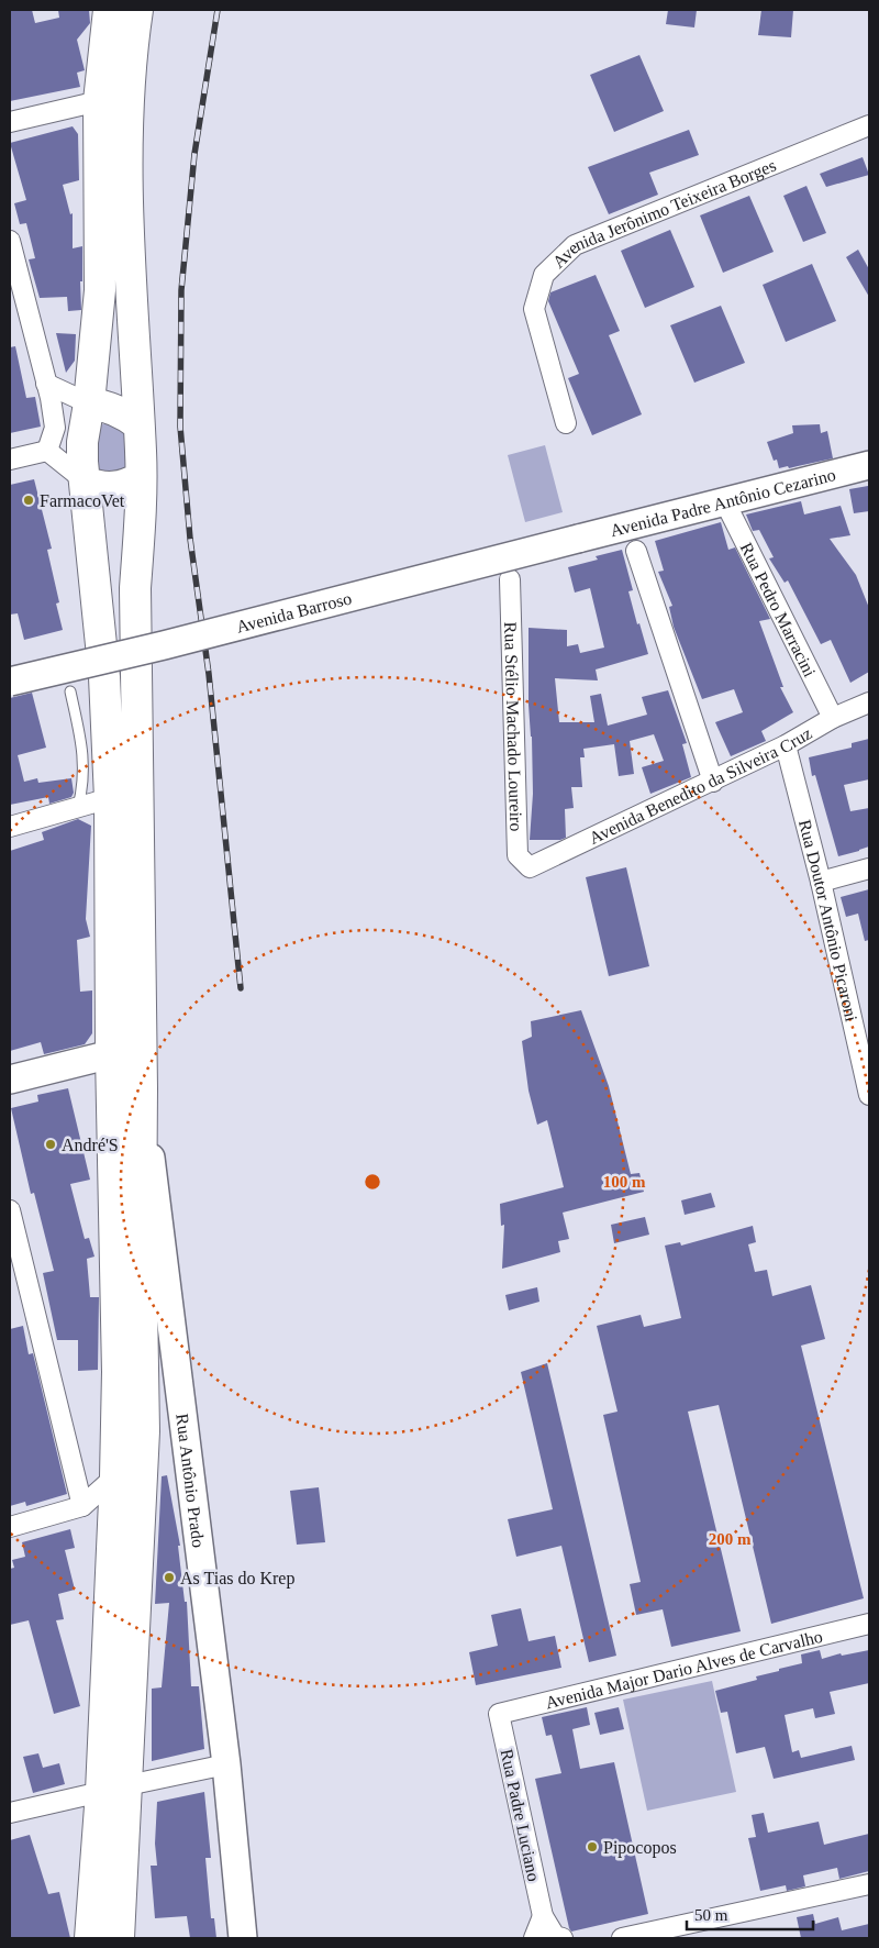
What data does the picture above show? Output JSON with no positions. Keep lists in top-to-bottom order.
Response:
{
  "streets": {
    "street": [
      "Avenida Jerônimo Teixeira Borges",
      "Avenida Padre Antônio Cezarino",
      "Rua Pedro Marracini",
      "Avenida Barroso",
      "Rua Stélio Machado Loureiro",
      "Avenida Benedito da Silveira Cruz",
      "Rua Doutor Antônio Picaroni",
      "Rua Antônio Prado",
      "Avenida Major Dario Alves de Carvalho",
      "Rua Padre Luciano"
    ]
  },
  "crossings": [
    ["Avenida Padre Antônio Cezarino", "Rua Pedro Marracini"],
    ["Avenida Padre Antônio Cezarino", "Avenida Barroso"],
    ["Rua Pedro Marracini", "Avenida Benedito da Silveira Cruz"],
    ["Rua Stélio Machado Loureiro", "Avenida Benedito da Silveira Cruz"],
    ["Avenida Benedito da Silveira Cruz", "Rua Doutor Antônio Picaroni"],
    ["Avenida Major Dario Alves de Carvalho", "Rua Padre Luciano"]
  ],
  "places": [
    "FarmacoVet",
    "André'S",
    "As Tias do Krep",
    "Pipocopos"
  ],
  "scale_bar": "50 m",
  "rings": ["100 m", "200 m"]
}
